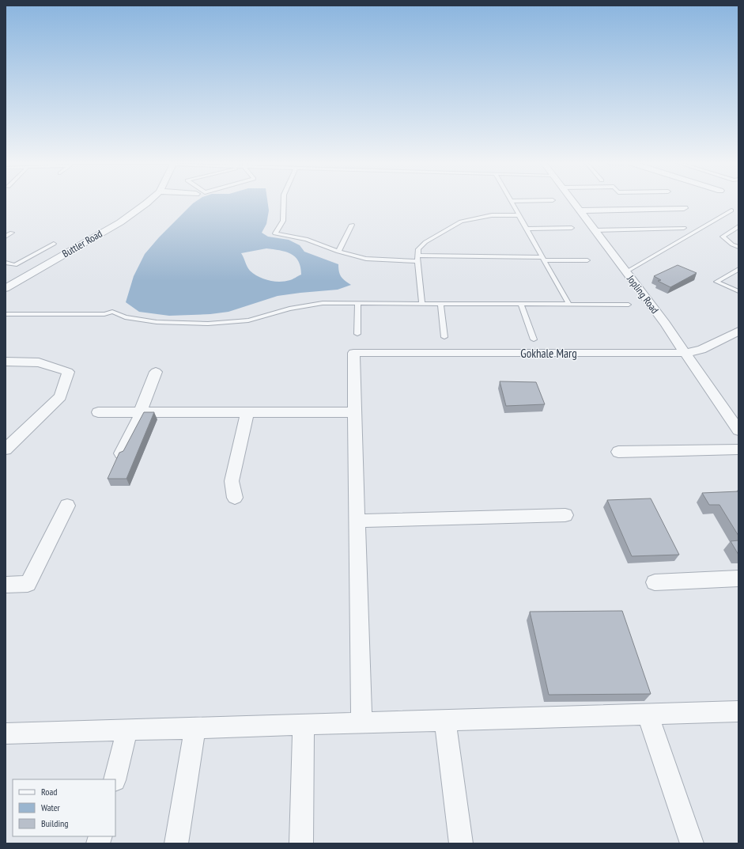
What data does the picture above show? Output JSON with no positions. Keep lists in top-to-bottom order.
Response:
{
  "streets": {
    "street": ["Buttler Road", "Jopling Road", "Gokhale Marg"]
  },
  "crossings": [
    ["Jopling Road", "Gokhale Marg"]
  ],
  "legend": ["Road", "Water", "Building"]
}
